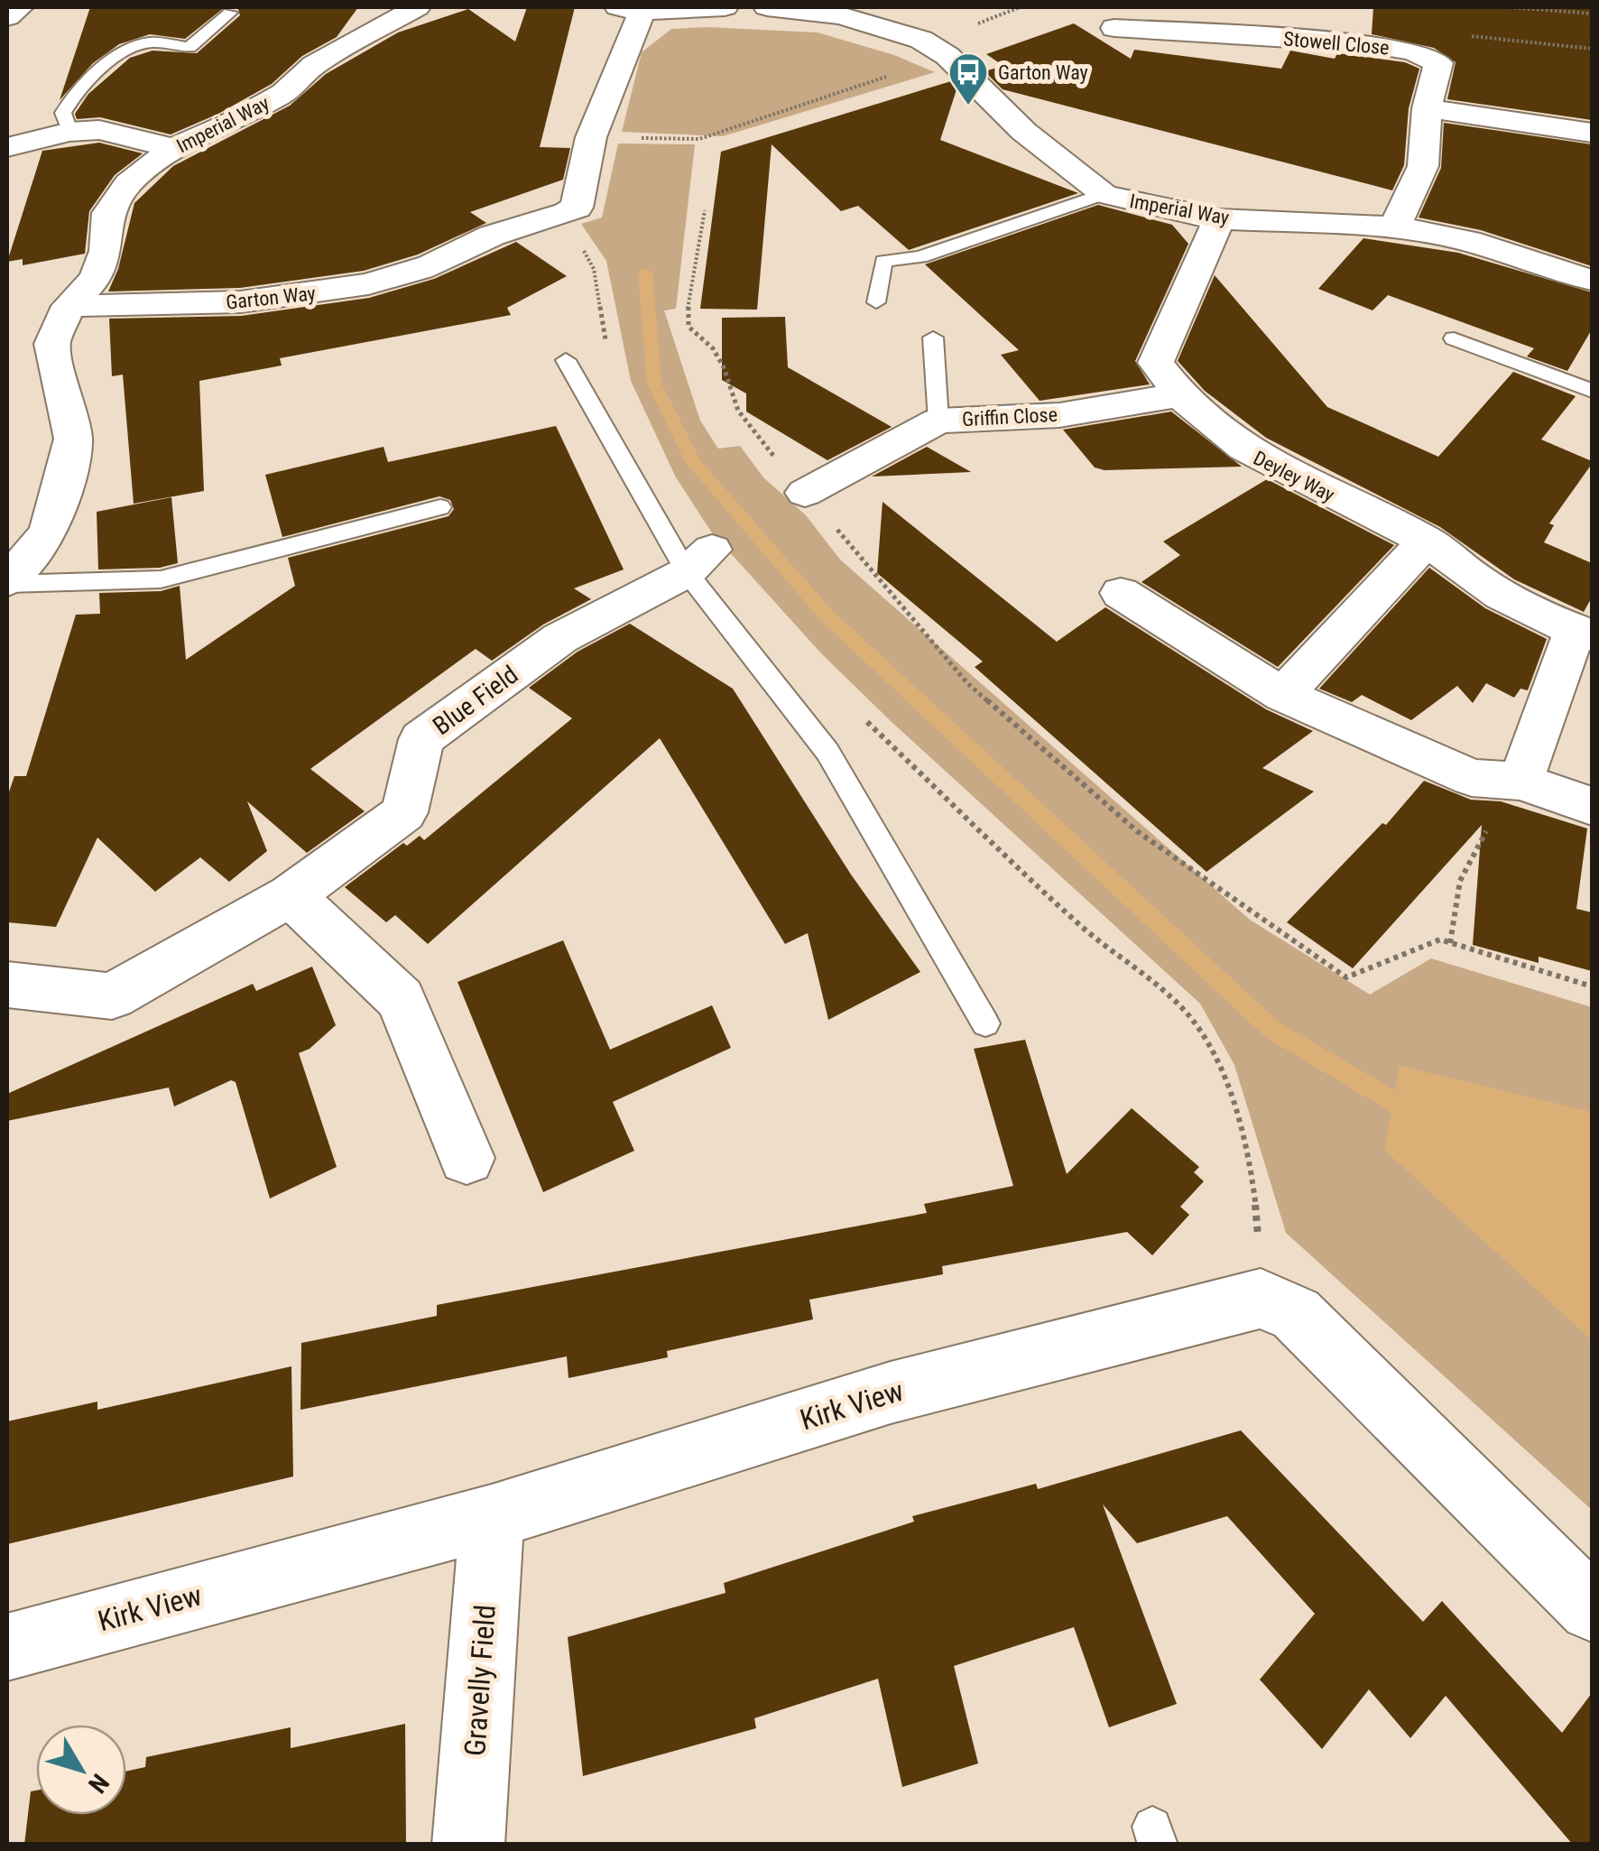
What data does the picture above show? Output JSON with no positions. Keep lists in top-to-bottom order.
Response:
{
  "streets": {
    "street": [
      "Stowell Close",
      "Imperial Way",
      "Garton Way",
      "Griffin Close",
      "Deyley Way",
      "Blue Field",
      "Kirk View",
      "Gravelly Field"
    ]
  },
  "crossings": [
    ["Stowell Close", "Imperial Way"],
    ["Imperial Way", "Garton Way"],
    ["Imperial Way", "Deyley Way"],
    ["Griffin Close", "Deyley Way"],
    ["Kirk View", "Gravelly Field"]
  ],
  "places": {
    "bus stop": ["Garton Way"]
  },
  "north": "bottom right"
}
